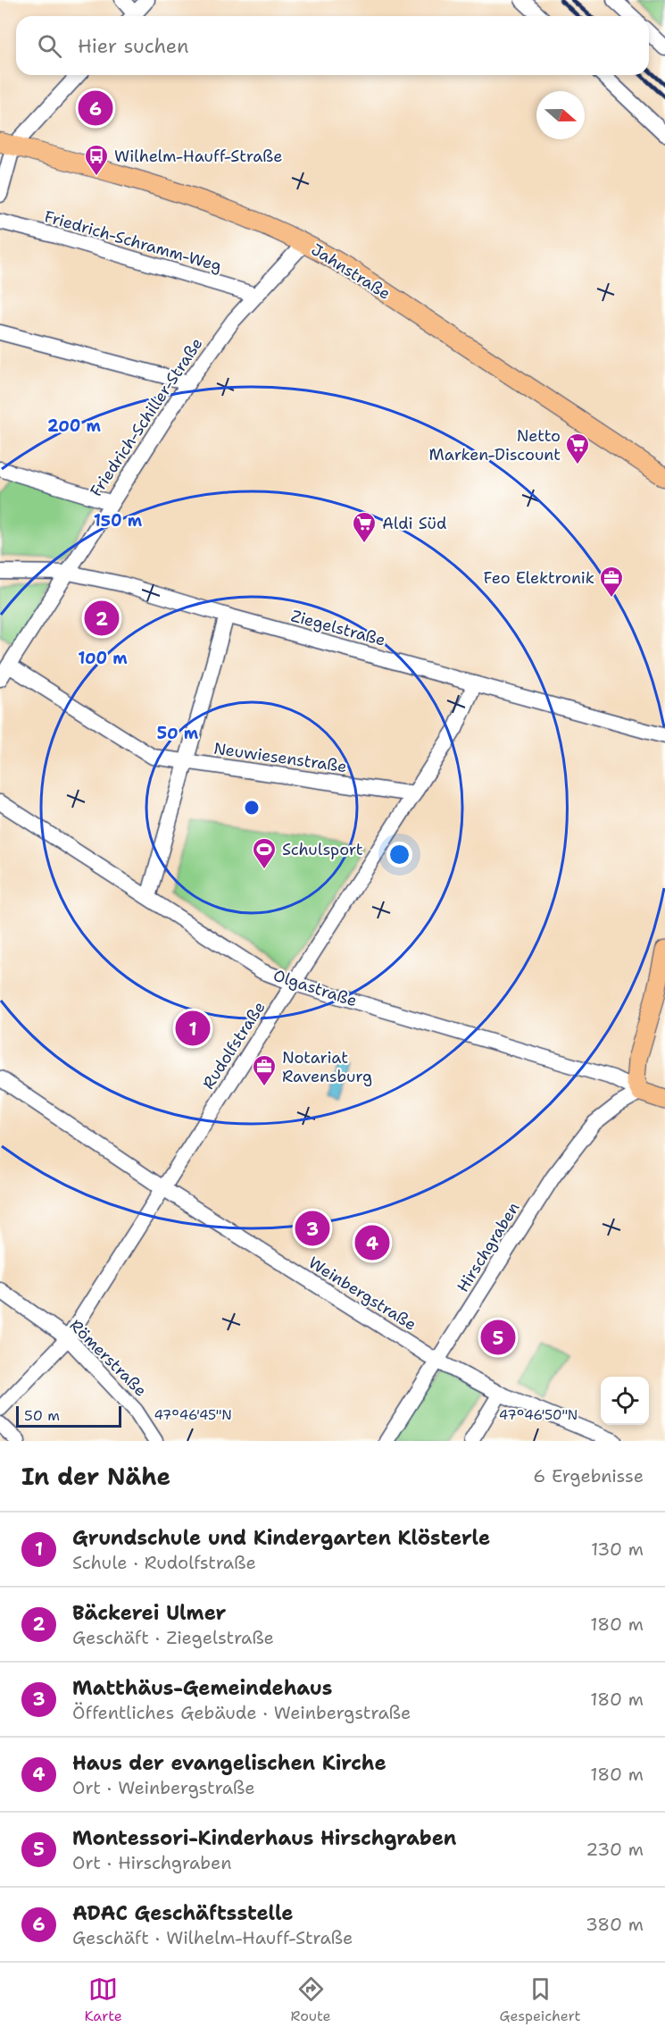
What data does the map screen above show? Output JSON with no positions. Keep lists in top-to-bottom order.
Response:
{
  "streets": {
    "main road": ["Jahnstraße", "Olgastraße"],
    "street": [
      "Friedrich-Schramm-Weg",
      "Friedrich-Schiller-Straße",
      "Ziegelstraße",
      "Neuwiesenstraße",
      "Rudolfstraße",
      "Hirschgraben",
      "Weinbergstraße",
      "Römerstraße"
    ]
  },
  "crossings": [
    ["Friedrich-Schramm-Weg", "Friedrich-Schiller-Straße"],
    ["Jahnstraße", "Friedrich-Schiller-Straße"],
    ["Friedrich-Schiller-Straße", "Ziegelstraße"],
    ["Friedrich-Schiller-Straße", "Neuwiesenstraße"],
    ["Ziegelstraße", "Rudolfstraße"],
    ["Neuwiesenstraße", "Rudolfstraße"],
    ["Olgastraße", "Rudolfstraße"],
    ["Olgastraße", "Hirschgraben"],
    ["Rudolfstraße", "Weinbergstraße"],
    ["Rudolfstraße", "Römerstraße"],
    ["Hirschgraben", "Weinbergstraße"]
  ],
  "places": {
    "bus stop": ["Wilhelm-Hauff-Straße"],
    "supermarket": ["Netto Marken-Discount", "Aldi Süd"],
    "office": ["Feo Elektronik", "Notariat Ravensburg"],
    "sports": ["Schulsport"]
  },
  "scale_bar": "50 m",
  "north": "right",
  "page": {
    "search": "Hier suchen",
    "pins": [
      "6",
      "2",
      "1",
      "3",
      "4",
      "5"
    ],
    "scale": "50 m",
    "heading": ["In der Nähe", "6 Ergebnisse"],
    "list": [
      {
        "mark": "1",
        "name": "Grundschule und Kindergarten Klösterle",
        "note": "Schule · Rudolfstraße",
        "value": "130 m"
      },
      {
        "mark": "2",
        "name": "Bäckerei Ulmer",
        "note": "Geschäft · Ziegelstraße",
        "value": "180 m"
      },
      {
        "mark": "3",
        "name": "Matthäus-Gemeindehaus",
        "note": "Öffentliches Gebäude · Weinbergstraße",
        "value": "180 m"
      },
      {
        "mark": "4",
        "name": "Haus der evangelischen Kirche",
        "note": "Ort · Weinbergstraße",
        "value": "180 m"
      },
      {
        "mark": "5",
        "name": "Montessori-Kinderhaus Hirschgraben",
        "note": "Ort · Hirschgraben",
        "value": "230 m"
      },
      {
        "mark": "6",
        "name": "ADAC Geschäftsstelle",
        "note": "Geschäft · Wilhelm-Hauff-Straße",
        "value": "380 m"
      }
    ],
    "nav": ["Karte", "Route", "Gespeichert"]
  },
  "coordinates": ["47°46'45\"N", "47°46'50\"N"],
  "rings": [
    "200 m",
    "150 m",
    "100 m",
    "50 m"
  ]
}
